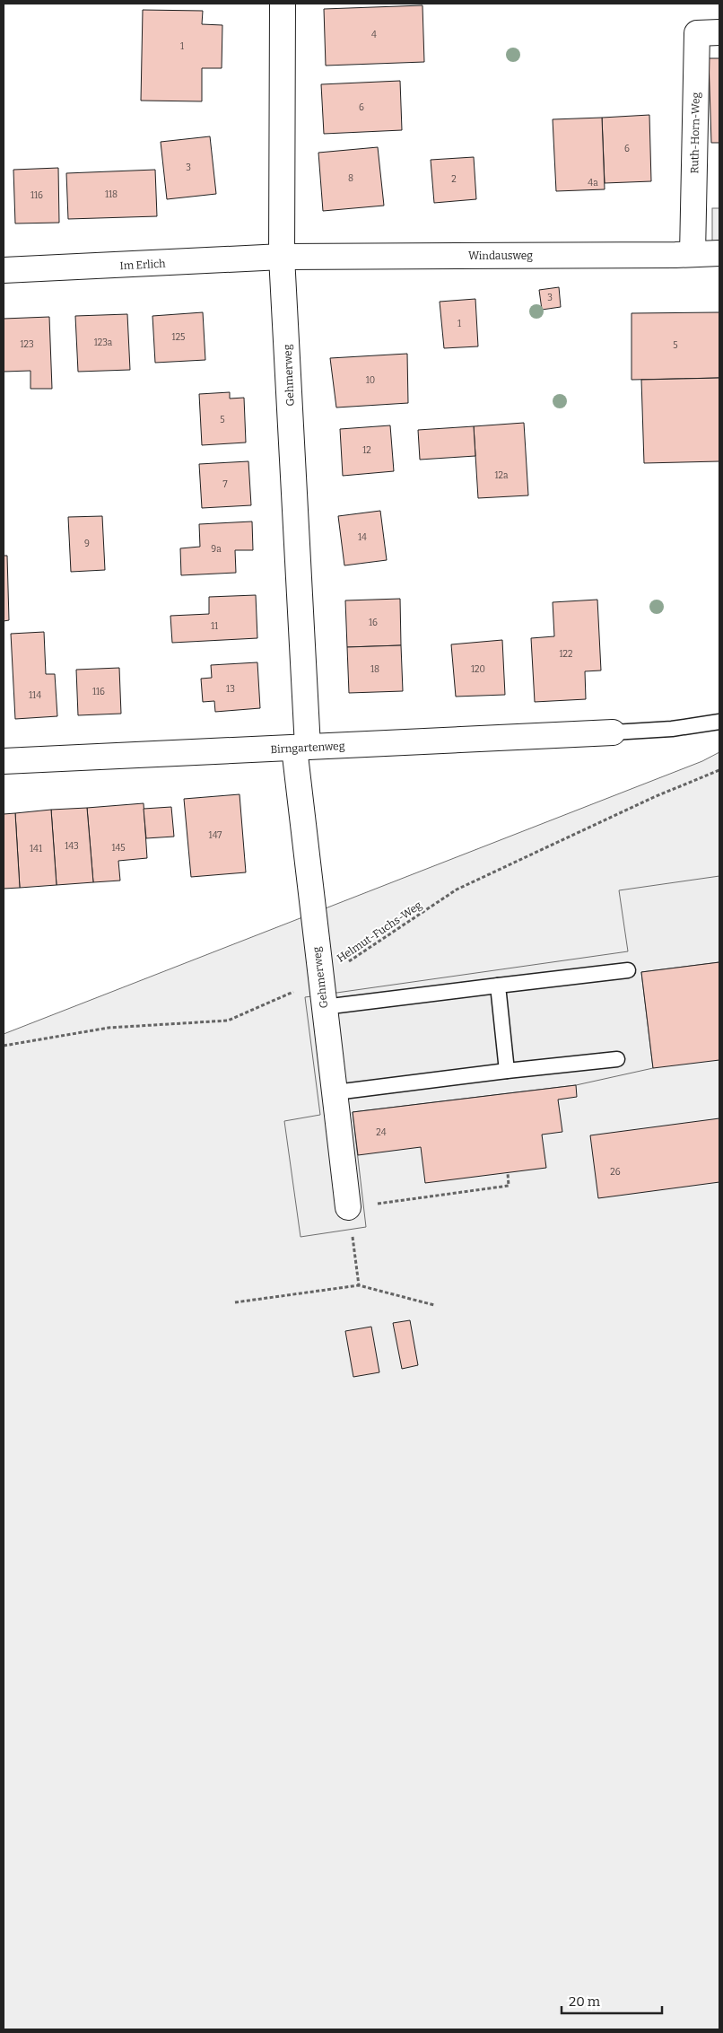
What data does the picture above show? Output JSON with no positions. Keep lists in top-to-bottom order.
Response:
{
  "streets": {
    "street": [
      "Ruth-Horn-Weg",
      "Windausweg",
      "Im Erlich",
      "Gehmerweg",
      "Birngartenweg"
    ],
    "path": ["Helmut-Fuchs-Weg"]
  },
  "crossings": [
    ["Ruth-Horn-Weg", "Windausweg"],
    ["Windausweg", "Im Erlich"],
    ["Windausweg", "Gehmerweg"],
    ["Im Erlich", "Gehmerweg"],
    ["Gehmerweg", "Birngartenweg"],
    ["Gehmerweg", "Helmut-Fuchs-Weg"]
  ],
  "house_numbers": [
    "4",
    "1",
    "6",
    "6",
    "3",
    "8",
    "2",
    "4a",
    "118",
    "116",
    "3",
    "1",
    "125",
    "123a",
    "123",
    "5",
    "10",
    "5",
    "12",
    "12a",
    "7",
    "14",
    "9",
    "9a",
    "16",
    "11",
    "122",
    "18",
    "120",
    "13",
    "116",
    "114",
    "147",
    "143",
    "145",
    "141",
    "24",
    "26"
  ],
  "scale_bar": "20 m"
}
